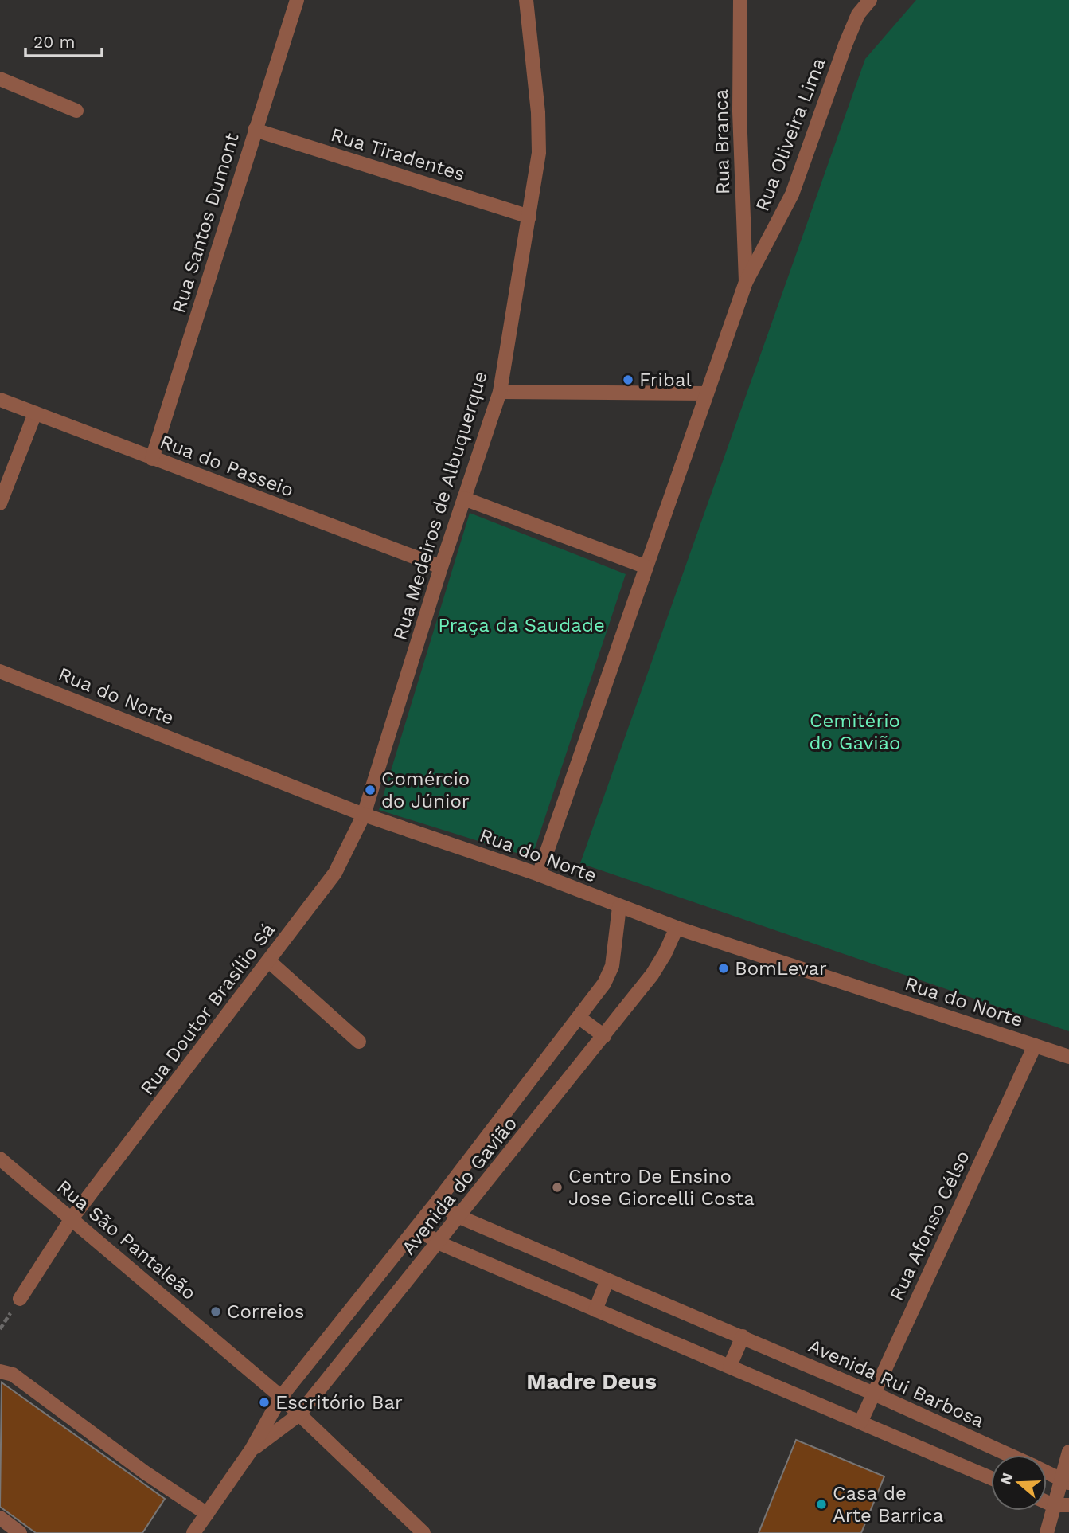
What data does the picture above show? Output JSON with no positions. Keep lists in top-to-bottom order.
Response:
{
  "streets": {
    "street": [
      "Rua Oliveira Lima",
      "Rua Branca",
      "Rua Tiradentes",
      "Rua Santos Dumont",
      "Rua do Passeio",
      "Rua Medeiros de Albuquerque",
      "Rua do Norte",
      "Rua Doutor Brasílio Sá",
      "Avenida do Gavião",
      "Rua Afonso Célso",
      "Rua São Pantaleão",
      "Avenida Rui Barbosa"
    ]
  },
  "crossings": [
    ["Rua Oliveira Lima", "Rua Branca"],
    ["Rua Tiradentes", "Rua Santos Dumont"],
    ["Rua Tiradentes", "Rua Medeiros de Albuquerque"],
    ["Rua Santos Dumont", "Rua do Passeio"],
    ["Rua do Passeio", "Rua Medeiros de Albuquerque"],
    ["Rua Medeiros de Albuquerque", "Rua do Norte"],
    ["Rua Medeiros de Albuquerque", "Rua Doutor Brasílio Sá"],
    ["Rua do Norte", "Rua Doutor Brasílio Sá"],
    ["Rua do Norte", "Avenida do Gavião"],
    ["Rua do Norte", "Rua Afonso Célso"],
    ["Rua Doutor Brasílio Sá", "Rua São Pantaleão"],
    ["Avenida do Gavião", "Rua São Pantaleão"],
    ["Avenida do Gavião", "Avenida Rui Barbosa"],
    ["Rua Afonso Célso", "Avenida Rui Barbosa"]
  ],
  "districts": ["Madre Deus"],
  "parks": ["Praça da Saudade", "Cemitério do Gavião"],
  "places": [
    "Fribal",
    "Comércio do Júnior",
    "BomLevar",
    "Centro De Ensino Jose Giorcelli Costa",
    "Correios",
    "Escritório Bar",
    "Casa de Arte Barrica"
  ],
  "scale_bar": "20 m",
  "north": "left"
}
